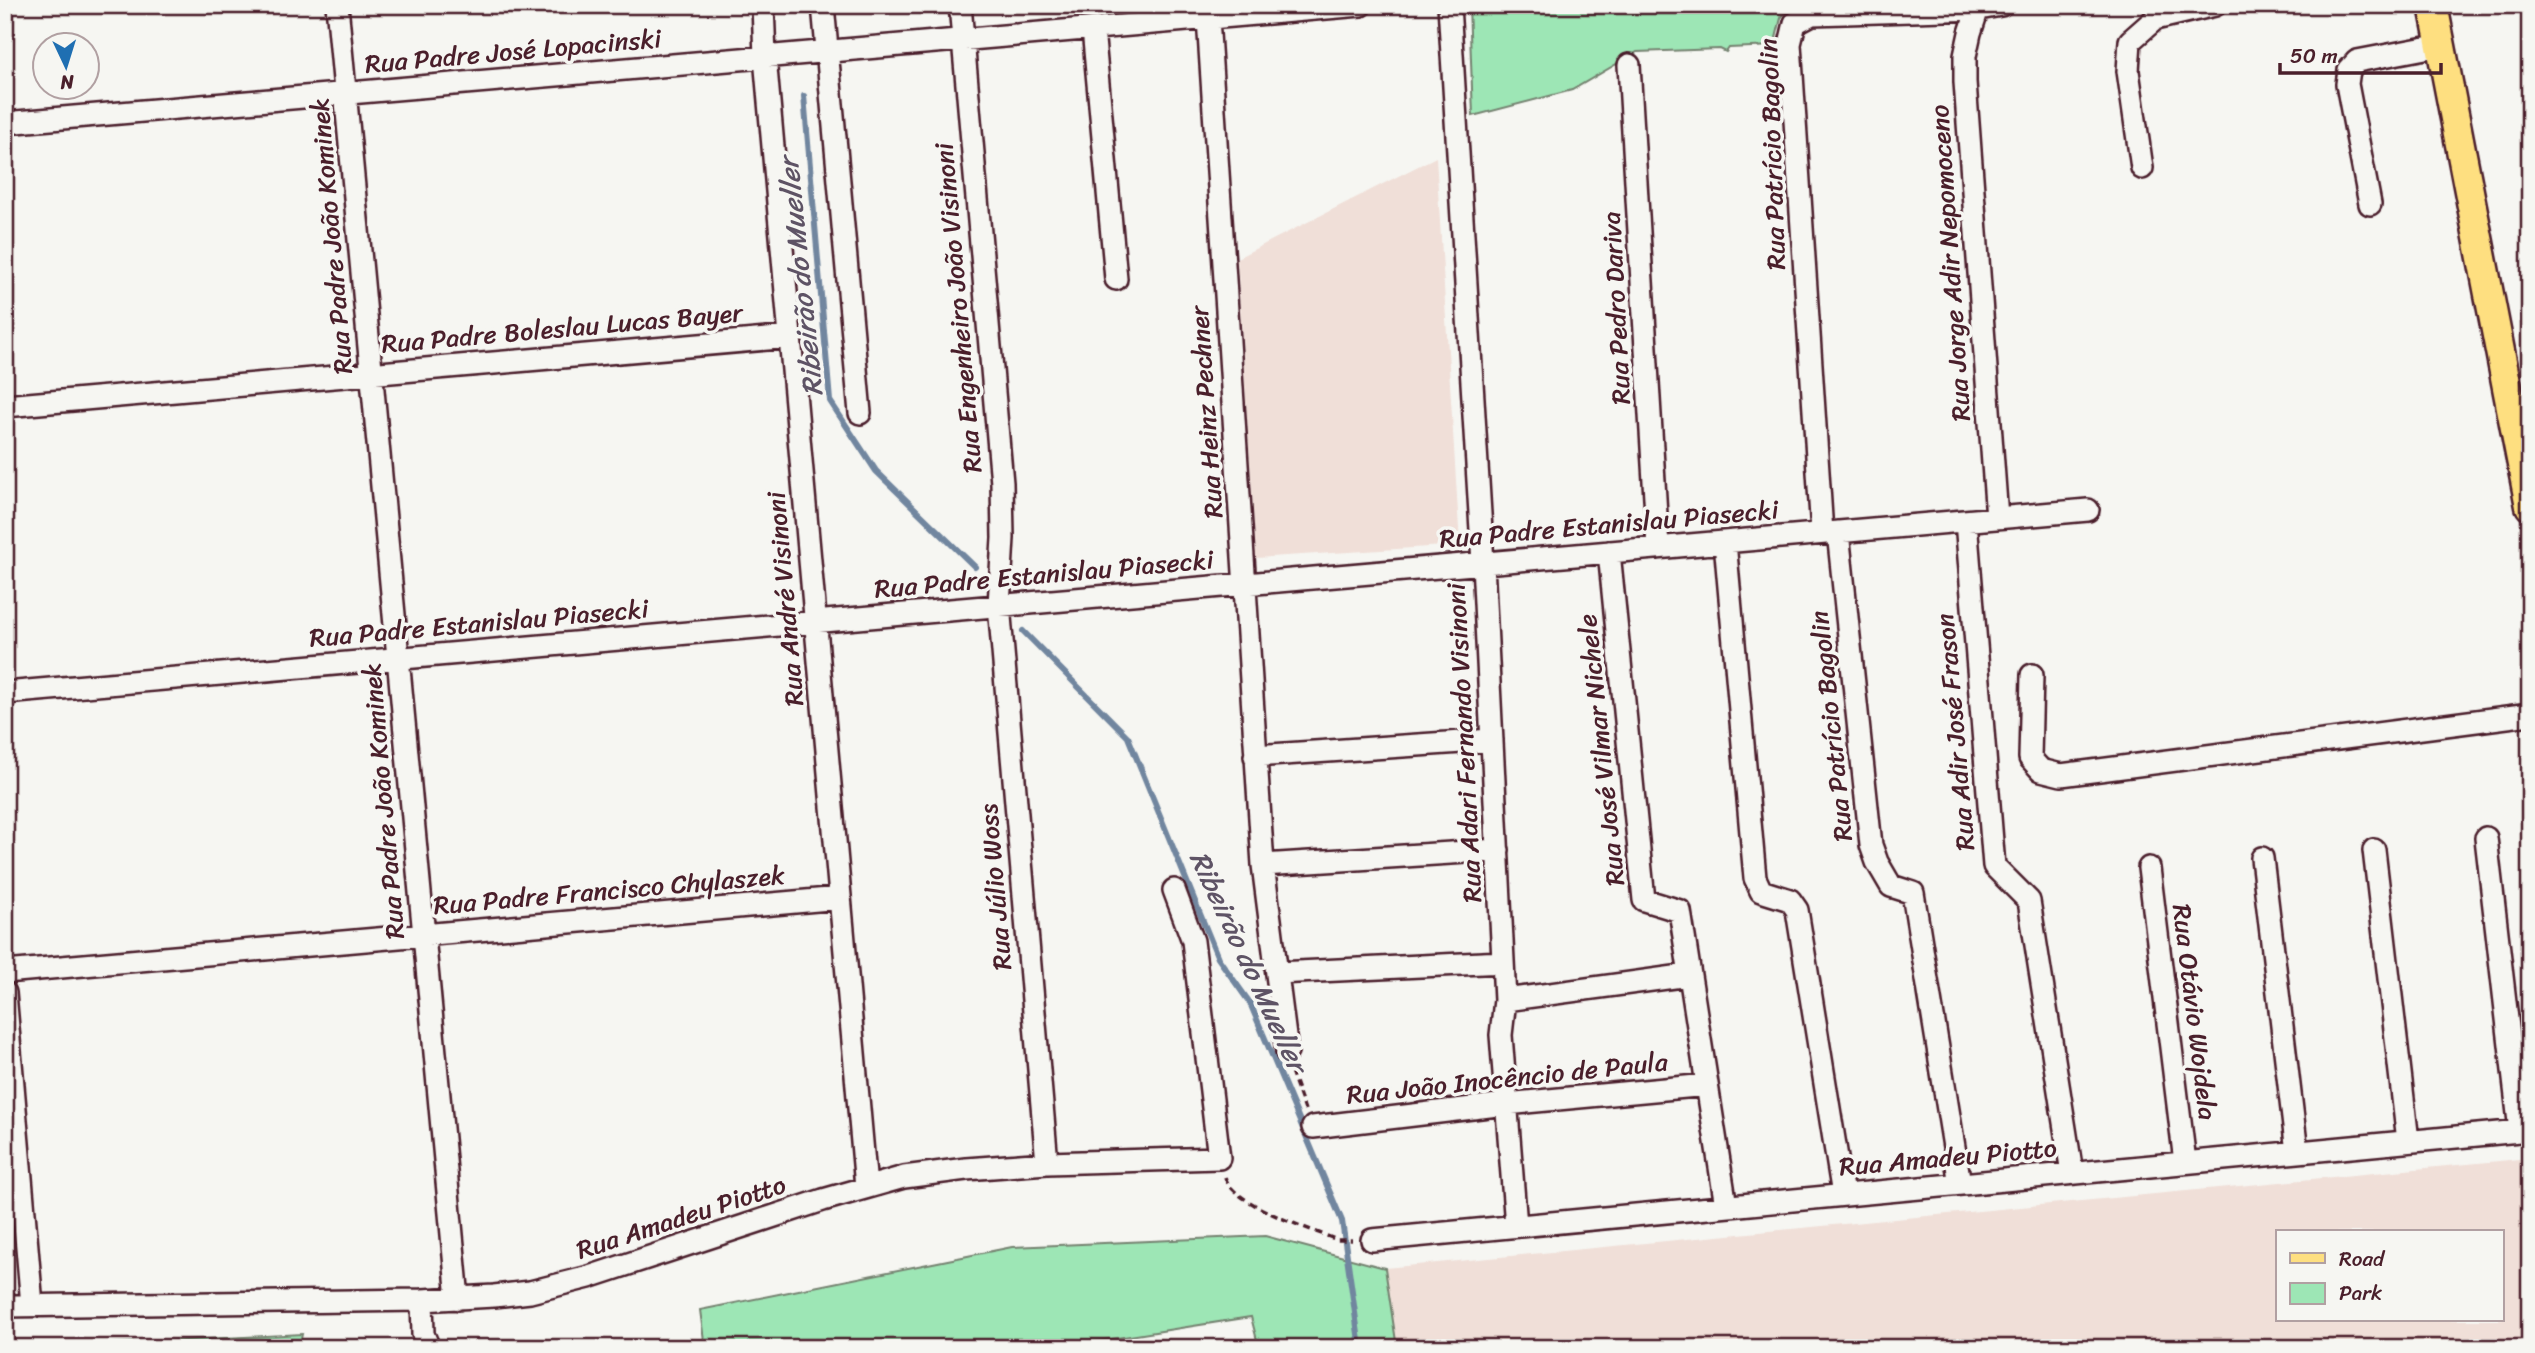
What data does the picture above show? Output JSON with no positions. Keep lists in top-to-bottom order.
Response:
{
  "streets": {
    "street": [
      "Rua Padre José Lopacinski",
      "Rua Patrício Bagolin",
      "Rua Padre João Kominek",
      "Rua Jorge Adir Nepomoceno",
      "Rua Engenheiro João Visinoni",
      "Rua Pedro Dariva",
      "Rua Padre Boleslau Lucas Bayer",
      "Rua Heinz Pechner",
      "Rua Padre Estanislau Piasecki",
      "Rua André Visinoni",
      "Rua Adir José Frason",
      "Rua Adari Fernando Visinoni",
      "Rua José Vilmar Nichele",
      "Rua Júlio Woss",
      "Rua Padre Francisco Chylaszek",
      "Rua Otávio Wojdela",
      "Rua João Inocêncio de Paula",
      "Rua Amadeu Piotto"
    ]
  },
  "crossings": [
    ["Rua Padre José Lopacinski", "Rua Padre João Kominek"],
    ["Rua Padre José Lopacinski", "Rua Engenheiro João Visinoni"],
    ["Rua Padre José Lopacinski", "Rua Heinz Pechner"],
    ["Rua Padre José Lopacinski", "Rua André Visinoni"],
    ["Rua Patrício Bagolin", "Rua Jorge Adir Nepomoceno"],
    ["Rua Patrício Bagolin", "Rua Padre Estanislau Piasecki"],
    ["Rua Patrício Bagolin", "Rua Amadeu Piotto"],
    ["Rua Padre João Kominek", "Rua Padre Boleslau Lucas Bayer"],
    ["Rua Padre João Kominek", "Rua Padre Estanislau Piasecki"],
    ["Rua Padre João Kominek", "Rua Padre Francisco Chylaszek"],
    ["Rua Padre João Kominek", "Rua Amadeu Piotto"],
    ["Rua Jorge Adir Nepomoceno", "Rua Padre Estanislau Piasecki"],
    ["Rua Engenheiro João Visinoni", "Rua Padre Estanislau Piasecki"],
    ["Rua Engenheiro João Visinoni", "Rua Júlio Woss"],
    ["Rua Pedro Dariva", "Rua Padre Estanislau Piasecki"],
    ["Rua Padre Boleslau Lucas Bayer", "Rua André Visinoni"],
    ["Rua Heinz Pechner", "Rua Padre Estanislau Piasecki"],
    ["Rua Padre Estanislau Piasecki", "Rua André Visinoni"],
    ["Rua Padre Estanislau Piasecki", "Rua Adir José Frason"],
    ["Rua Padre Estanislau Piasecki", "Rua Adari Fernando Visinoni"],
    ["Rua Padre Estanislau Piasecki", "Rua José Vilmar Nichele"],
    ["Rua Padre Estanislau Piasecki", "Rua Júlio Woss"],
    ["Rua André Visinoni", "Rua Padre Francisco Chylaszek"],
    ["Rua André Visinoni", "Rua Amadeu Piotto"],
    ["Rua Adir José Frason", "Rua Amadeu Piotto"],
    ["Rua Adari Fernando Visinoni", "Rua João Inocêncio de Paula"],
    ["Rua Adari Fernando Visinoni", "Rua Amadeu Piotto"],
    ["Rua José Vilmar Nichele", "Rua João Inocêncio de Paula"],
    ["Rua José Vilmar Nichele", "Rua Amadeu Piotto"],
    ["Rua Júlio Woss", "Rua Amadeu Piotto"],
    ["Rua Otávio Wojdela", "Rua Amadeu Piotto"]
  ],
  "water": ["Ribeirão do Mueller"],
  "legend": ["Road", "Park"],
  "scale_bar": "50 m",
  "north": "bottom"
}
